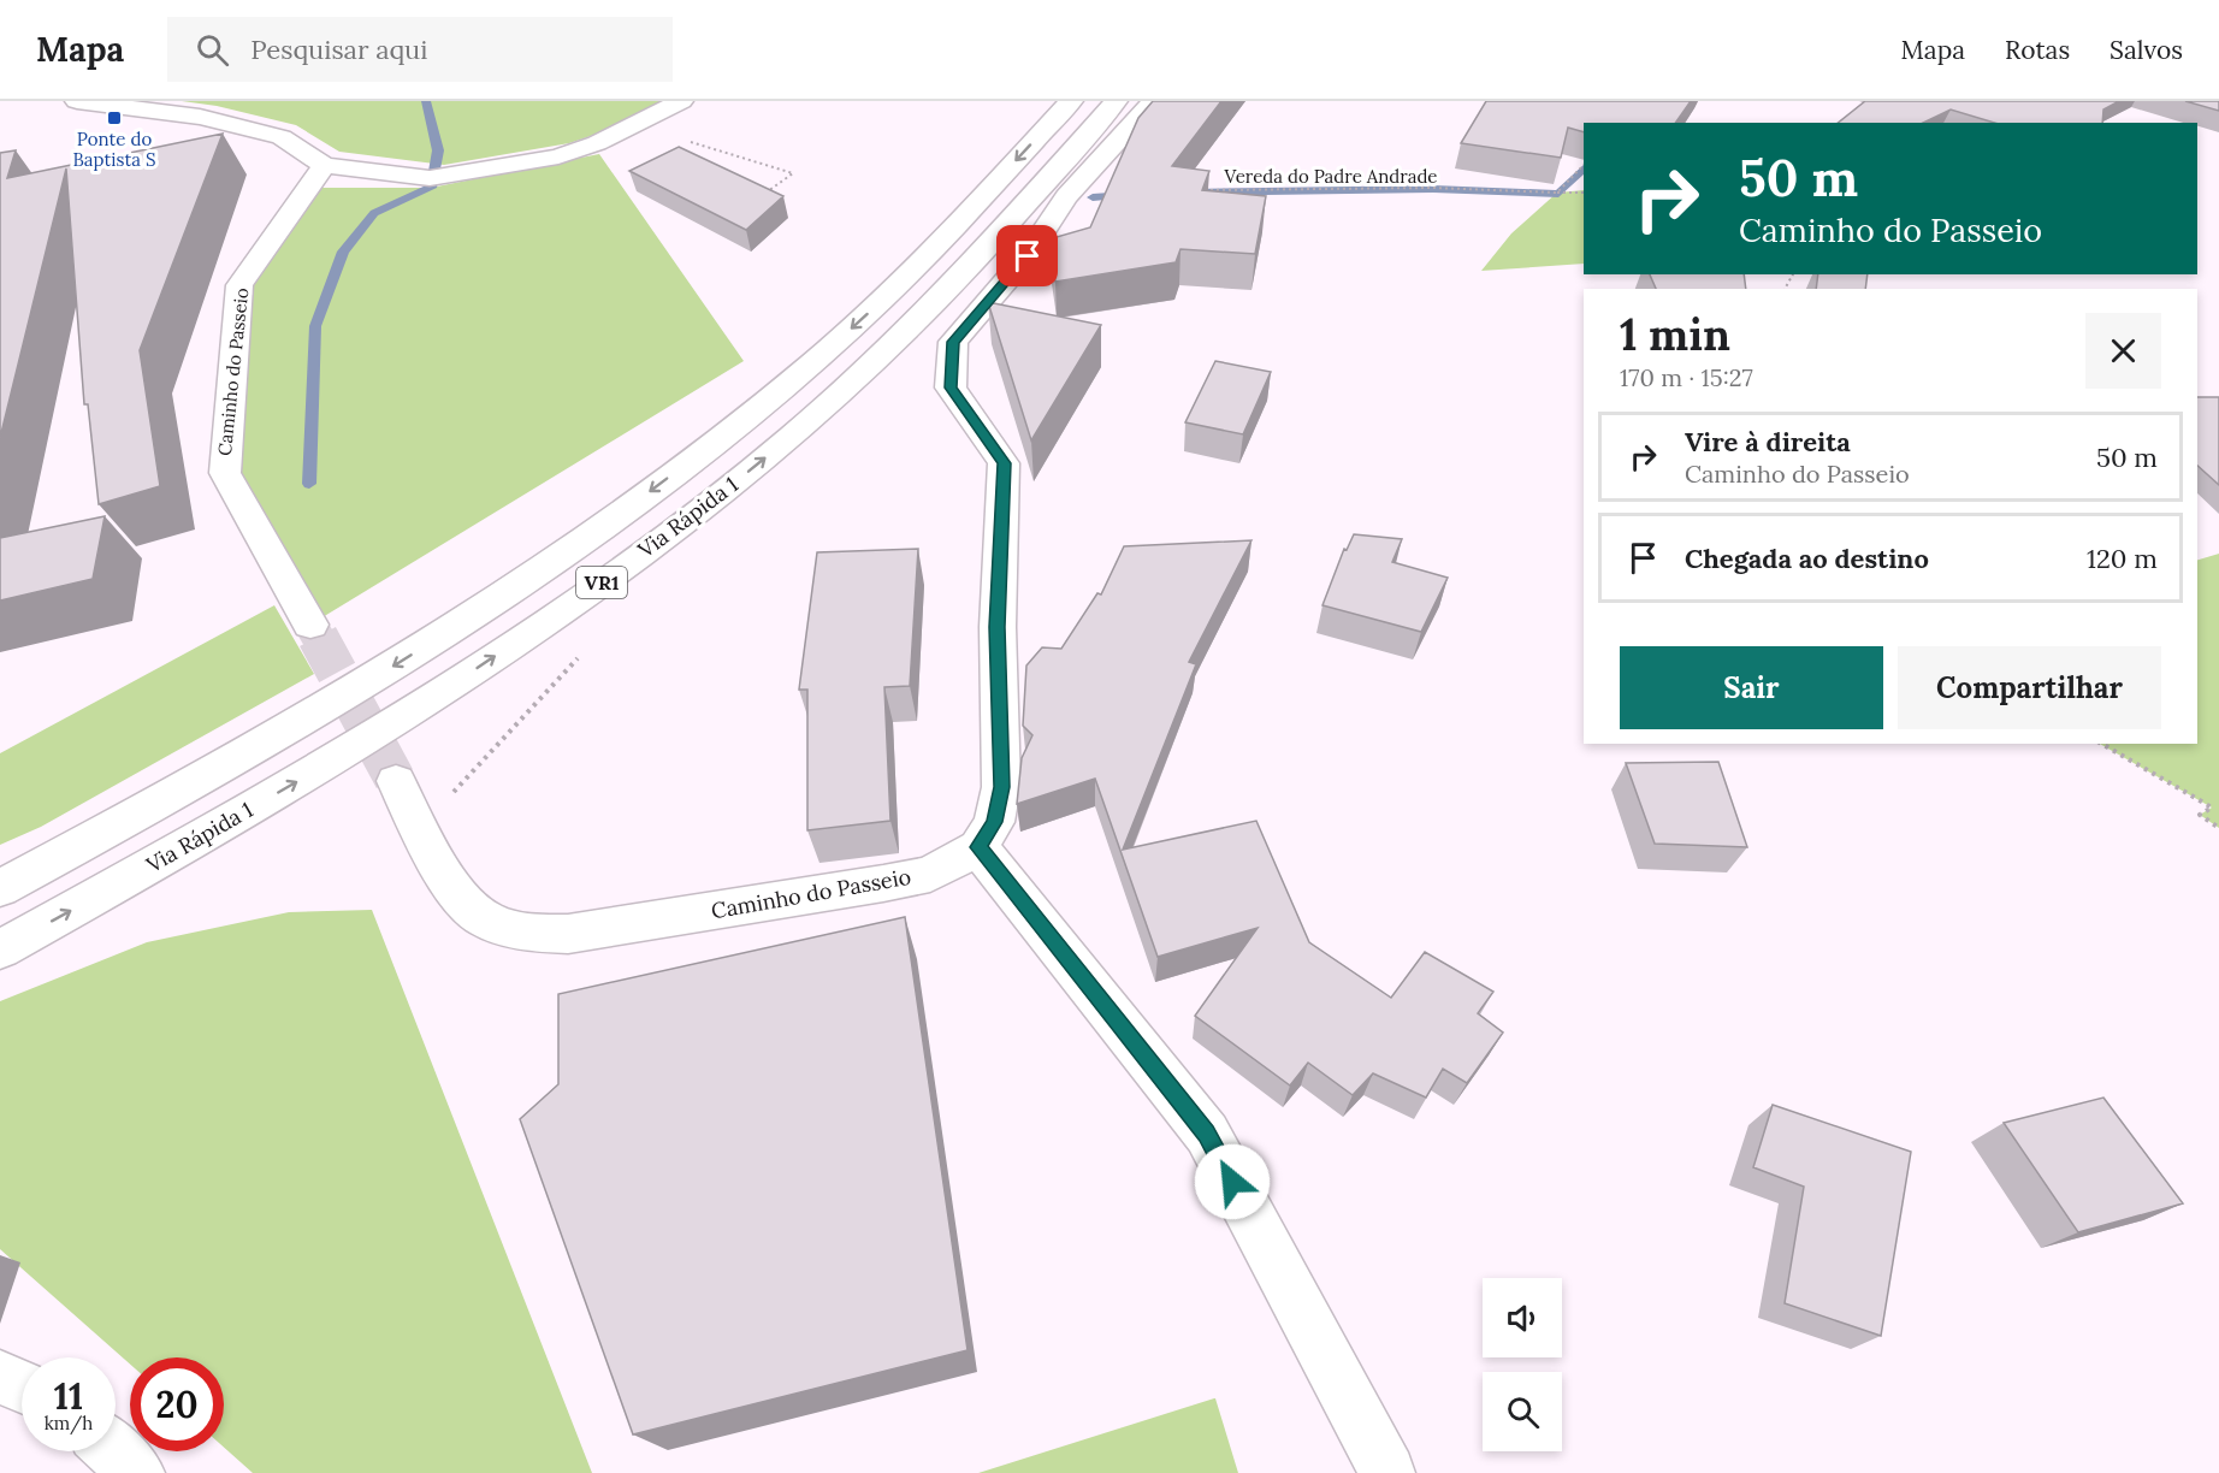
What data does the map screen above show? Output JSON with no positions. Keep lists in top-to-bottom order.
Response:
{
  "streets": {
    "main road": ["Caminho do Passeio", "Via Rápida 1", "VR1"],
    "path": ["Vereda do Padre Andrade"]
  },
  "places": {
    "transit": ["Ponte do Baptista S"]
  },
  "page": {
    "header": "Mapa",
    "search": "Pesquisar aqui",
    "nav": ["Mapa", "Rotas", "Salvos"],
    "turn": ["50 m", "Caminho do Passeio"],
    "heading": ["1 min", "170 m · 15:27"],
    "list": [
      {
        "name": "Vire à direita",
        "note": "Caminho do Passeio",
        "value": "50 m"
      },
      {
        "name": "Chegada ao destino",
        "value": "120 m"
      }
    ],
    "buttons": ["Sair", "Compartilhar"],
    "speed": "11 km/h",
    "limit": "20"
  }
}
